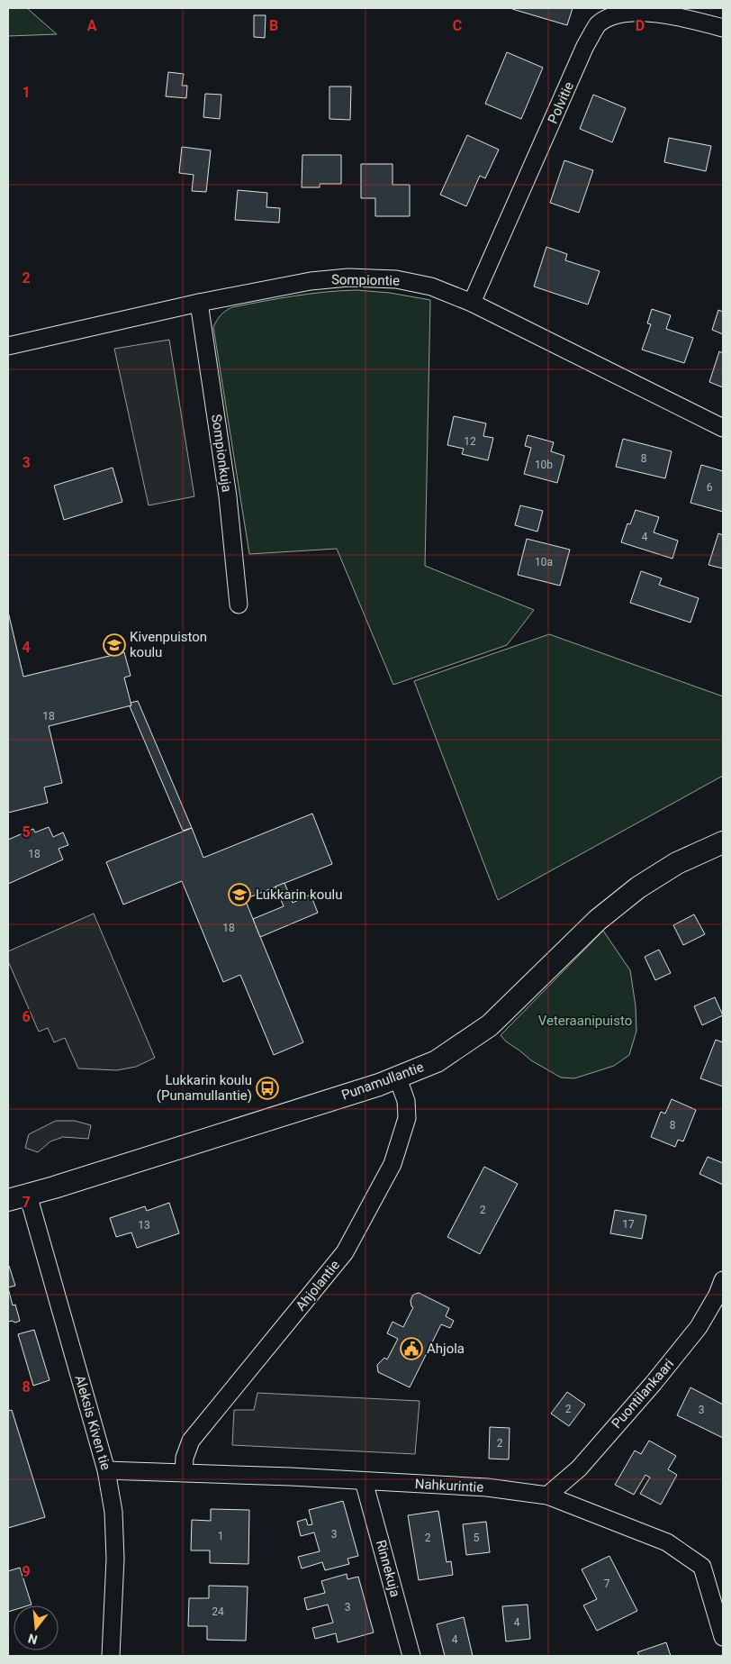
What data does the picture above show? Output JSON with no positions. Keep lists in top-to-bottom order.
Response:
{
  "streets": {
    "street": [
      "Polvitie",
      "Sompiontie",
      "Sompionkuja",
      "Punamullantie",
      "Ahjolantie",
      "Puontilankaari",
      "Aleksis Kiven tie",
      "Nahkurintie",
      "Rinnekuja"
    ]
  },
  "crossings": [
    ["Polvitie", "Sompiontie"],
    ["Sompiontie", "Sompionkuja"],
    ["Punamullantie", "Ahjolantie"],
    ["Punamullantie", "Aleksis Kiven tie"],
    ["Ahjolantie", "Nahkurintie"],
    ["Puontilankaari", "Nahkurintie"],
    ["Aleksis Kiven tie", "Nahkurintie"],
    ["Nahkurintie", "Rinnekuja"]
  ],
  "parks": ["Veteraanipuisto"],
  "places": {
    "school or university": ["Kivenpuiston koulu", "Lukkarin koulu"],
    "bus stop": ["Lukkarin koulu (Punamullantie)"],
    "public building": ["Ahjola"]
  },
  "house_numbers": [
    "12",
    "8",
    "10b",
    "6",
    "4",
    "10a",
    "18",
    "18",
    "18",
    "8",
    "2",
    "17",
    "13",
    "2",
    "3",
    "2",
    "3",
    "1",
    "2",
    "5",
    "7",
    "3",
    "24",
    "4",
    "4"
  ],
  "north": "bottom",
  "grid": {
    "columns": [
      "A",
      "B",
      "C",
      "D"
    ],
    "rows": [
      "1",
      "2",
      "3",
      "4",
      "5",
      "6",
      "7",
      "8",
      "9"
    ]
  }
}
